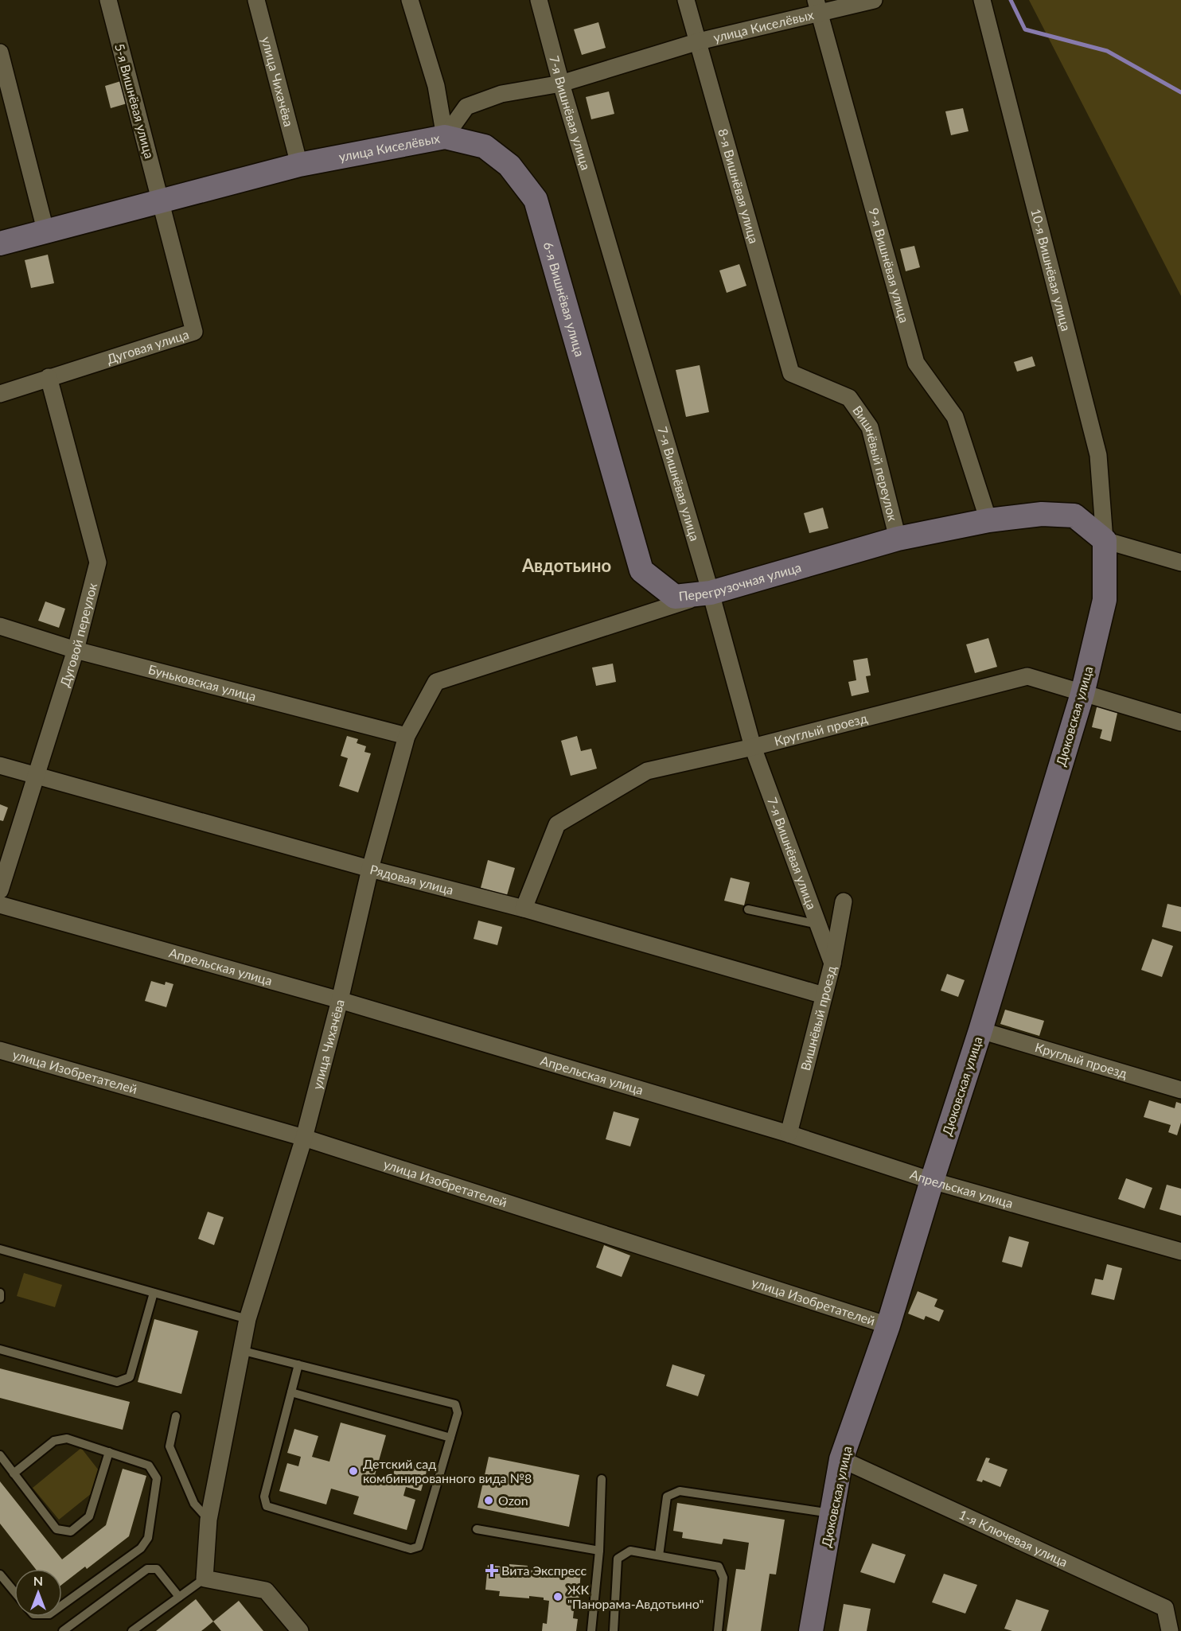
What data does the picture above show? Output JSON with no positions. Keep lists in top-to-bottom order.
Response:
{
  "streets": {
    "street": [
      "улица Киселёвых",
      "улица Чихачёва",
      "5-я Вишнёвая улица",
      "7-я Вишнёвая улица",
      "8-я Вишнёвая улица",
      "9-я Вишнёвая улица",
      "10-я Вишнёвая улица",
      "6-я Вишнёвая улица",
      "Дуговая улица",
      "Вишнёвый переулок",
      "Перегрузочная улица",
      "Дуговой переулок",
      "Буньковская улица",
      "Дюковская улица",
      "Круглый проезд",
      "Рядовая улица",
      "Апрельская улица",
      "Вишнёвый проезд",
      "улица Изобретателей",
      "1-я Ключевая улица"
    ]
  },
  "crossings": [
    ["улица Киселёвых", "улица Чихачёва"],
    ["улица Киселёвых", "5-я Вишнёвая улица"],
    ["улица Киселёвых", "7-я Вишнёвая улица"],
    ["улица Киселёвых", "8-я Вишнёвая улица"],
    ["улица Киселёвых", "9-я Вишнёвая улица"],
    ["улица Киселёвых", "6-я Вишнёвая улица"],
    ["улица Киселёвых", "Дуговая улица"],
    ["улица Чихачёва", "Перегрузочная улица"],
    ["улица Чихачёва", "Буньковская улица"],
    ["улица Чихачёва", "Рядовая улица"],
    ["улица Чихачёва", "Апрельская улица"],
    ["улица Чихачёва", "улица Изобретателей"],
    ["5-я Вишнёвая улица", "Дуговая улица"],
    ["7-я Вишнёвая улица", "6-я Вишнёвая улица"],
    ["7-я Вишнёвая улица", "Перегрузочная улица"],
    ["7-я Вишнёвая улица", "Круглый проезд"],
    ["7-я Вишнёвая улица", "Вишнёвый проезд"],
    ["8-я Вишнёвая улица", "Вишнёвый переулок"],
    ["9-я Вишнёвая улица", "Перегрузочная улица"],
    ["10-я Вишнёвая улица", "Перегрузочная улица"],
    ["10-я Вишнёвая улица", "Дюковская улица"],
    ["6-я Вишнёвая улица", "Перегрузочная улица"],
    ["Дуговая улица", "Дуговой переулок"],
    ["Вишнёвый переулок", "Перегрузочная улица"],
    ["Перегрузочная улица", "Буньковская улица"],
    ["Перегрузочная улица", "Дюковская улица"],
    ["Дуговой переулок", "Буньковская улица"],
    ["Дуговой переулок", "Рядовая улица"],
    ["Дюковская улица", "Круглый проезд"],
    ["Дюковская улица", "Апрельская улица"],
    ["Дюковская улица", "улица Изобретателей"],
    ["Дюковская улица", "1-я Ключевая улица"],
    ["Круглый проезд", "Рядовая улица"],
    ["Рядовая улица", "Вишнёвый проезд"],
    ["Апрельская улица", "Вишнёвый проезд"]
  ],
  "districts": ["Авдотьино"],
  "places": {
    "other": ["Детский сад комбинированного вида №8", "Ozon", "ЖК \"Панорама-Авдотьино\""],
    "health": ["Вита Экспресс"]
  },
  "north": "top"
}
